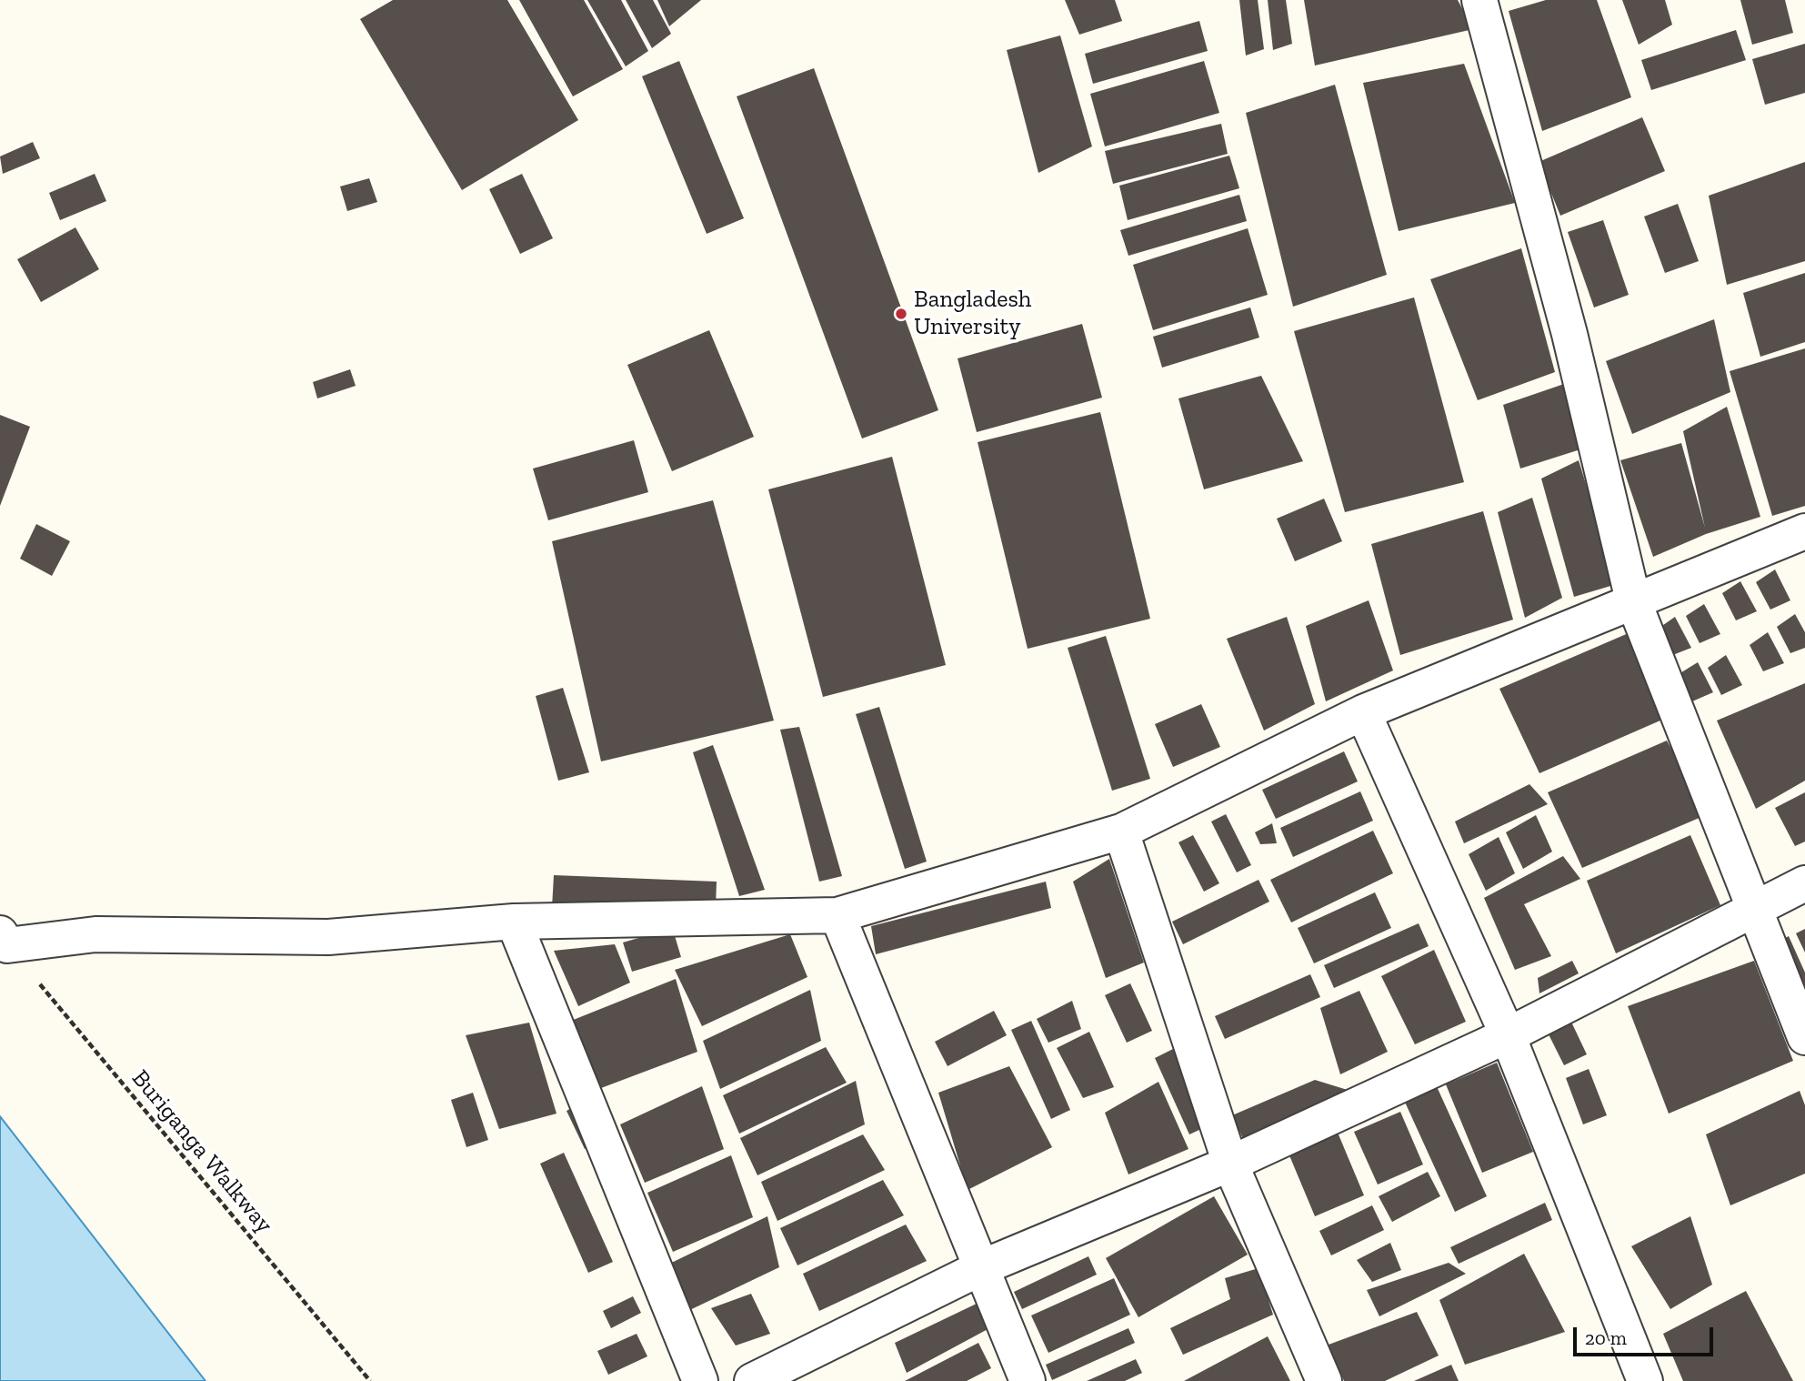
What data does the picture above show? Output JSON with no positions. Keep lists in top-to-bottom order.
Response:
{
  "streets": {
    "path": ["Buriganga Walkway"]
  },
  "places": ["Bangladesh University"],
  "scale_bar": "20 m"
}
